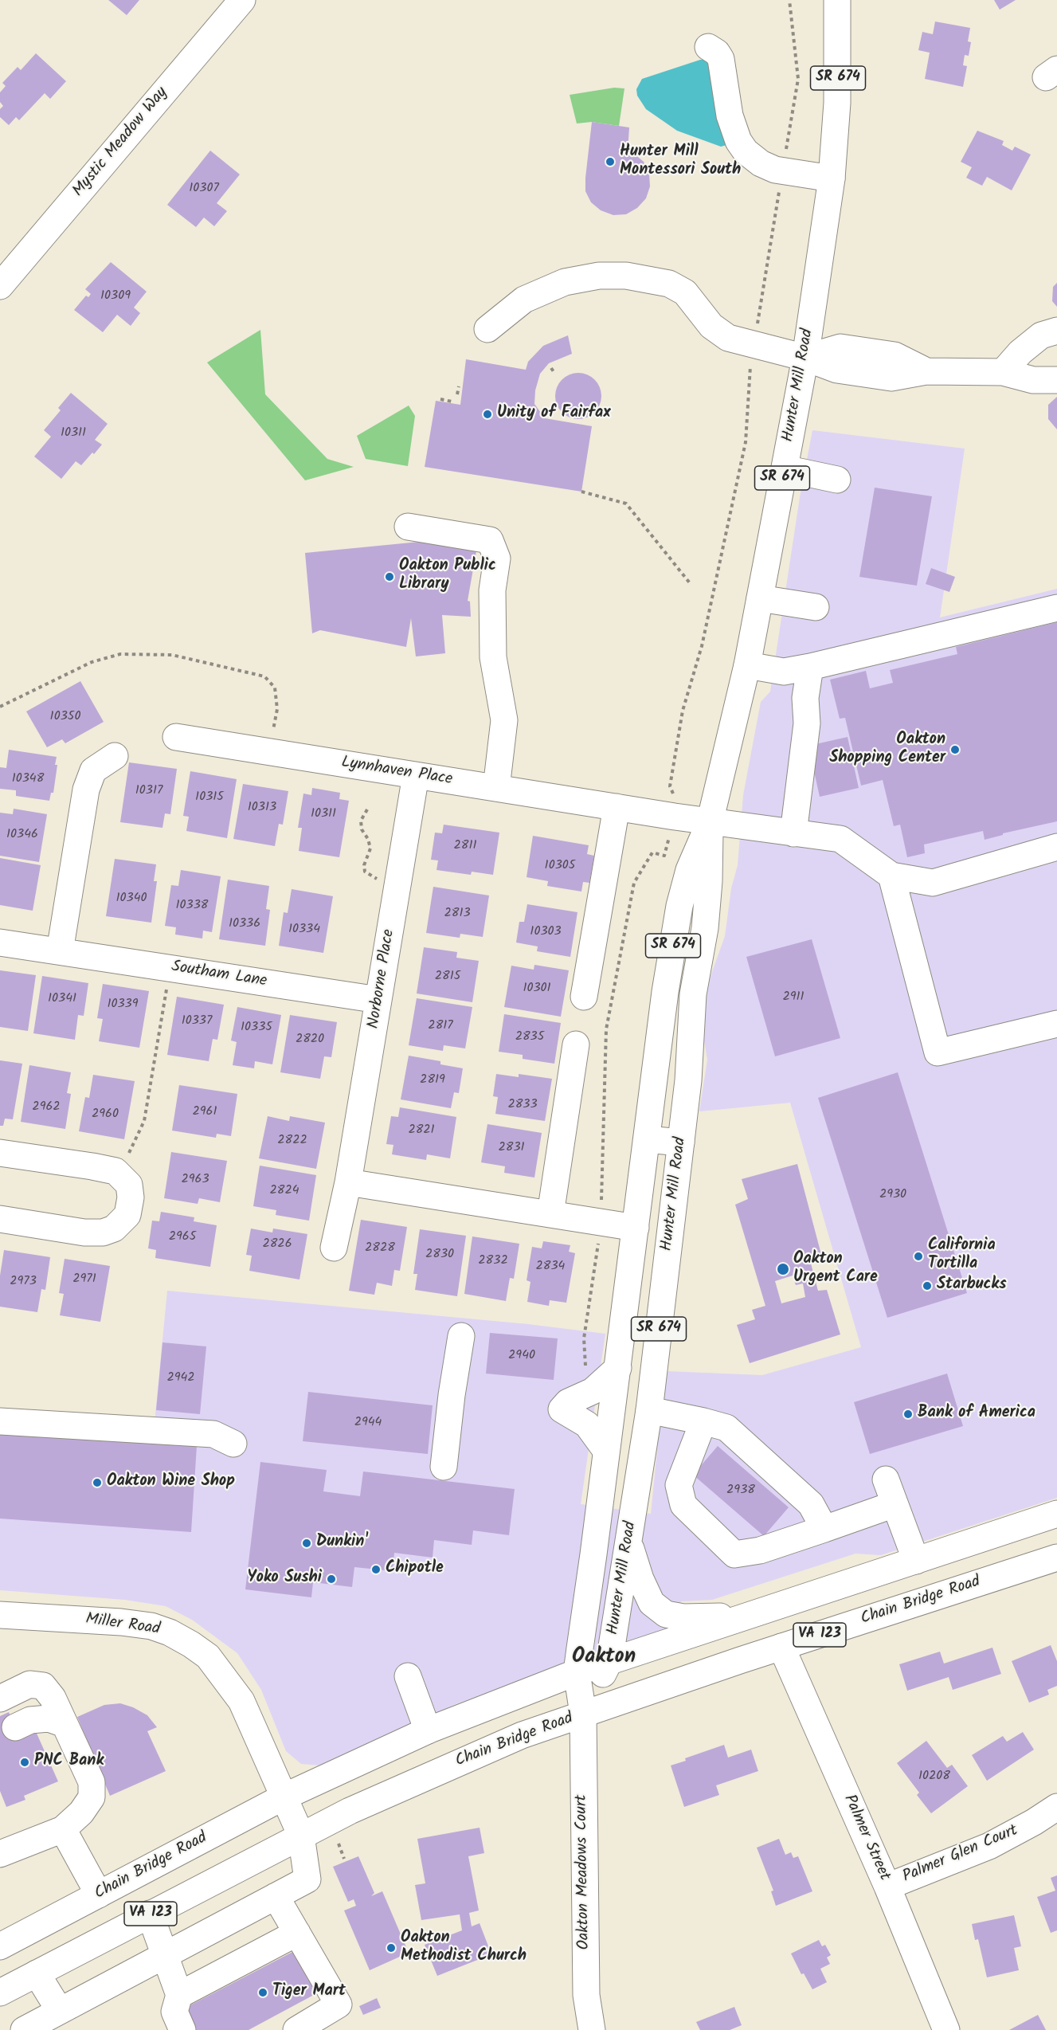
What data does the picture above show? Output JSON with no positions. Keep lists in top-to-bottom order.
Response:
{
  "streets": {
    "main road": [
      "SR 674",
      "Mystic Meadow Way",
      "Hunter Mill Road",
      "Lynnhaven Place",
      "Southam Lane",
      "Norborne Place",
      "Chain Bridge Road",
      "Miller Road",
      "VA 123",
      "Palmer Street",
      "Palmer Glen Court",
      "Oakton Meadows Court"
    ]
  },
  "crossings": [
    ["Hunter Mill Road", "Lynnhaven Place"],
    ["Hunter Mill Road", "Chain Bridge Road"],
    ["Hunter Mill Road", "Oakton Meadows Court"],
    ["Lynnhaven Place", "Norborne Place"],
    ["Southam Lane", "Norborne Place"],
    ["Chain Bridge Road", "Miller Road"],
    ["Chain Bridge Road", "Palmer Street"],
    ["Chain Bridge Road", "Oakton Meadows Court"],
    ["Palmer Street", "Palmer Glen Court"]
  ],
  "districts": ["Oakton"],
  "places": [
    "Hunter Mill Montessori South",
    "Unity of Fairfax",
    "Oakton Public Library",
    "Oakton Shopping Center",
    "California Tortilla",
    "Oakton Urgent Care",
    "Starbucks",
    "Bank of America",
    "Oakton Wine Shop",
    "Dunkin'",
    "Chipotle",
    "Yoko Sushi",
    "PNC Bank",
    "Oakton Methodist Church",
    "Tiger Mart"
  ],
  "house_numbers": [
    "10307",
    "10309",
    "10311",
    "10350",
    "10348",
    "10317",
    "10315",
    "10313",
    "10311",
    "10346",
    "2811",
    "10305",
    "10340",
    "10338",
    "2813",
    "10336",
    "10334",
    "10303",
    "2815",
    "10301",
    "2911",
    "10341",
    "10339",
    "10337",
    "2817",
    "10335",
    "2835",
    "2820",
    "2819",
    "2833",
    "2962",
    "2961",
    "2960",
    "2821",
    "2822",
    "2831",
    "2963",
    "2824",
    "2930",
    "2965",
    "2826",
    "2828",
    "2830",
    "2832",
    "2834",
    "2971",
    "2973",
    "2940",
    "2942",
    "2944",
    "2938",
    "10208"
  ]
}
